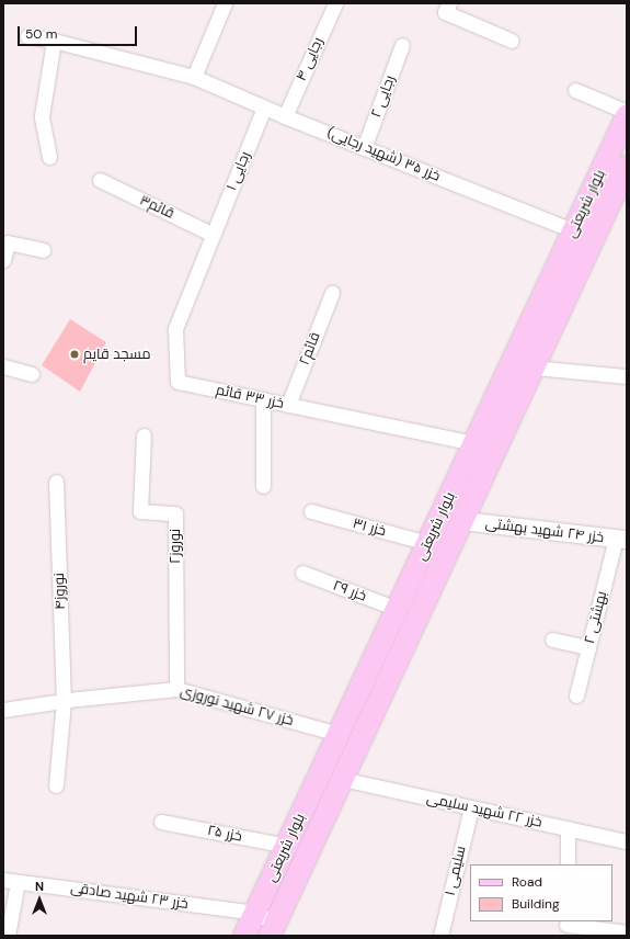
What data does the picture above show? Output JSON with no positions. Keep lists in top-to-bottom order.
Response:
{
  "streets": {
    "main road": ["بلوار شریعتی"],
    "street": [
      "رجایی ۴",
      "رجایی ۲",
      "خزر ۳۵ (شهید رجایی)",
      "رجایی ۱",
      "قائم۳",
      "قائم۲",
      "خزر ۳۳ قائم",
      "خزر ۳۱",
      "خزر ۲۴ شهید بهشتی",
      "نوروز۲",
      "نوروز۴",
      "خزر ۲۹",
      "بهشتی ۲",
      "خزر ۲۷ شهید نوروزی",
      "خزر ۲۲ شهید سلیمی",
      "خزر ۲۵",
      "سلیمی ۱",
      "خزر ۲۳ شهید صادقی"
    ]
  },
  "crossings": [
    ["رجایی ۴", "خزر ۳۵ (شهید رجایی)"],
    ["رجایی ۲", "خزر ۳۵ (شهید رجایی)"],
    ["خزر ۳۵ (شهید رجایی)", "رجایی ۱"],
    ["خزر ۳۵ (شهید رجایی)", "بلوار شریعتی"],
    ["رجایی ۱", "قائم۳"],
    ["رجایی ۱", "خزر ۳۳ قائم"],
    ["بلوار شریعتی", "خزر ۳۳ قائم"],
    ["بلوار شریعتی", "خزر ۳۱"],
    ["بلوار شریعتی", "خزر ۲۴ شهید بهشتی"],
    ["بلوار شریعتی", "خزر ۲۹"],
    ["بلوار شریعتی", "خزر ۲۷ شهید نوروزی"],
    ["بلوار شریعتی", "خزر ۲۲ شهید سلیمی"],
    ["بلوار شریعتی", "خزر ۲۵"],
    ["بلوار شریعتی", "خزر ۲۳ شهید صادقی"],
    ["قائم۳", "خزر ۳۳ قائم"],
    ["قائم۲", "خزر ۳۳ قائم"],
    ["خزر ۲۴ شهید بهشتی", "بهشتی ۲"],
    ["نوروز۲", "خزر ۲۷ شهید نوروزی"],
    ["نوروز۴", "خزر ۲۷ شهید نوروزی"],
    ["خزر ۲۲ شهید سلیمی", "سلیمی ۱"]
  ],
  "places": ["مسجد قایم"],
  "legend": ["Road", "Building"],
  "scale_bar": "50 m",
  "north": "top"
}
